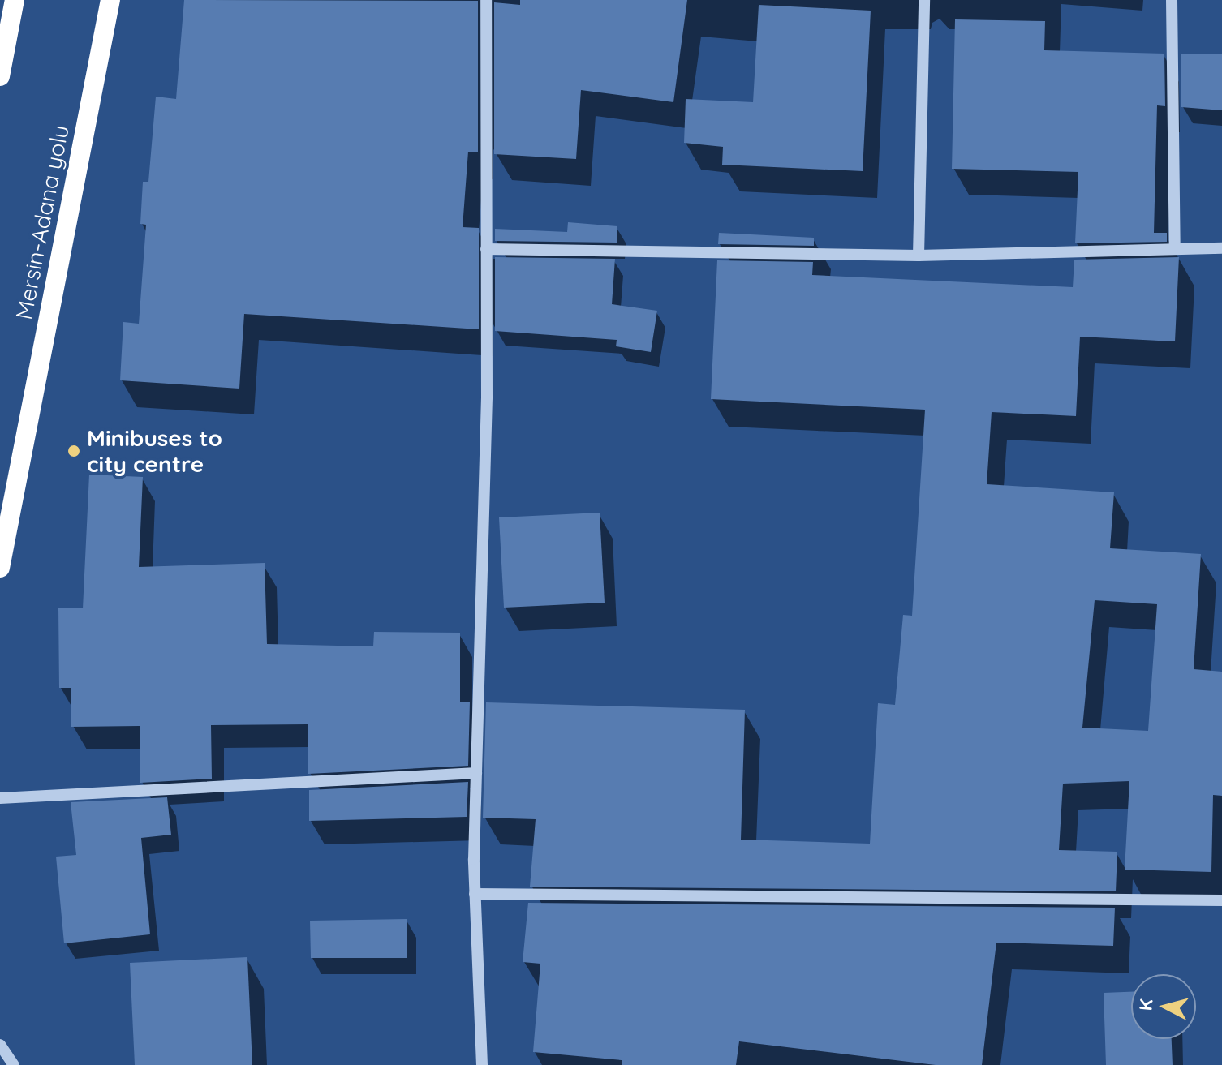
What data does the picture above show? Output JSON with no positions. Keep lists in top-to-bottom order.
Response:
{
  "streets": {
    "highway": ["Mersin-Adana yolu"]
  },
  "places": ["Minibuses to city centre"],
  "north": "left"
}
